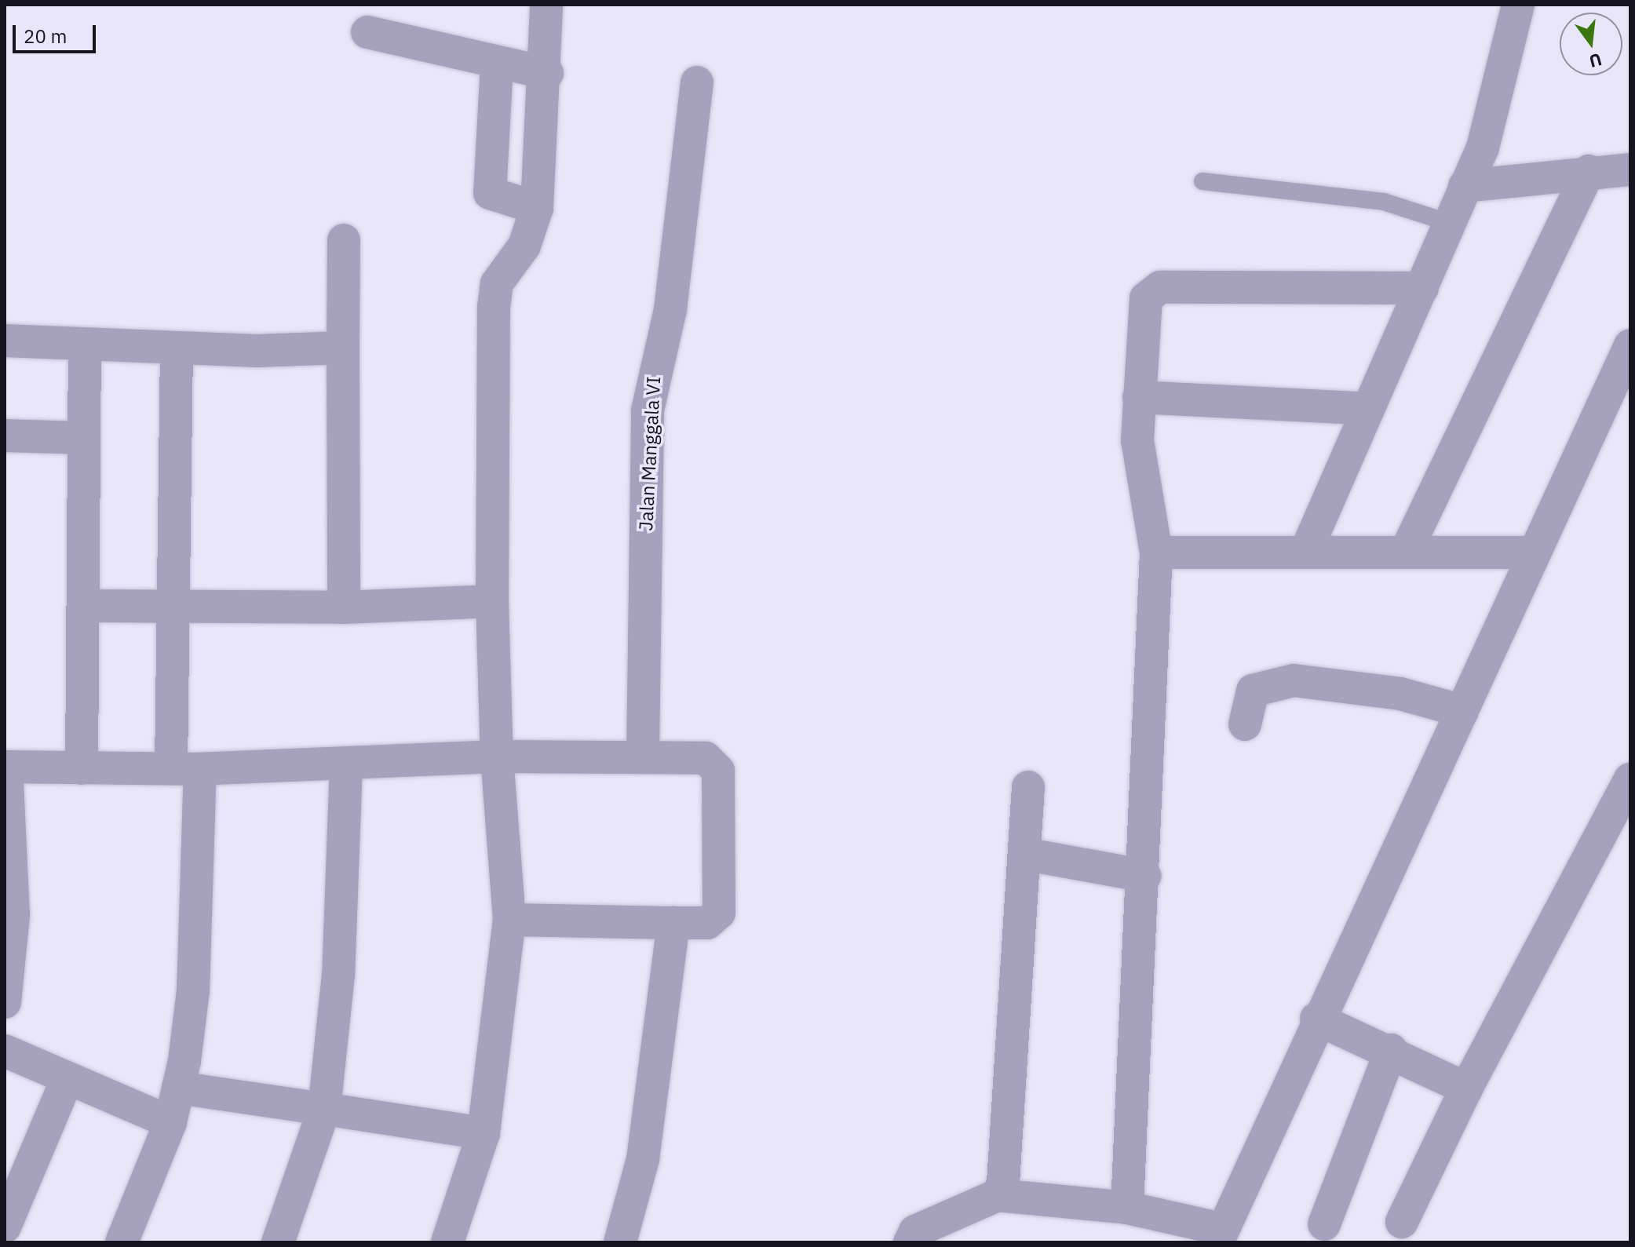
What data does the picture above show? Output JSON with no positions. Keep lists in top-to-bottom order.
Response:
{
  "streets": {
    "street": ["Jalan Manggala VI"]
  },
  "scale_bar": "20 m",
  "north": "bottom"
}
